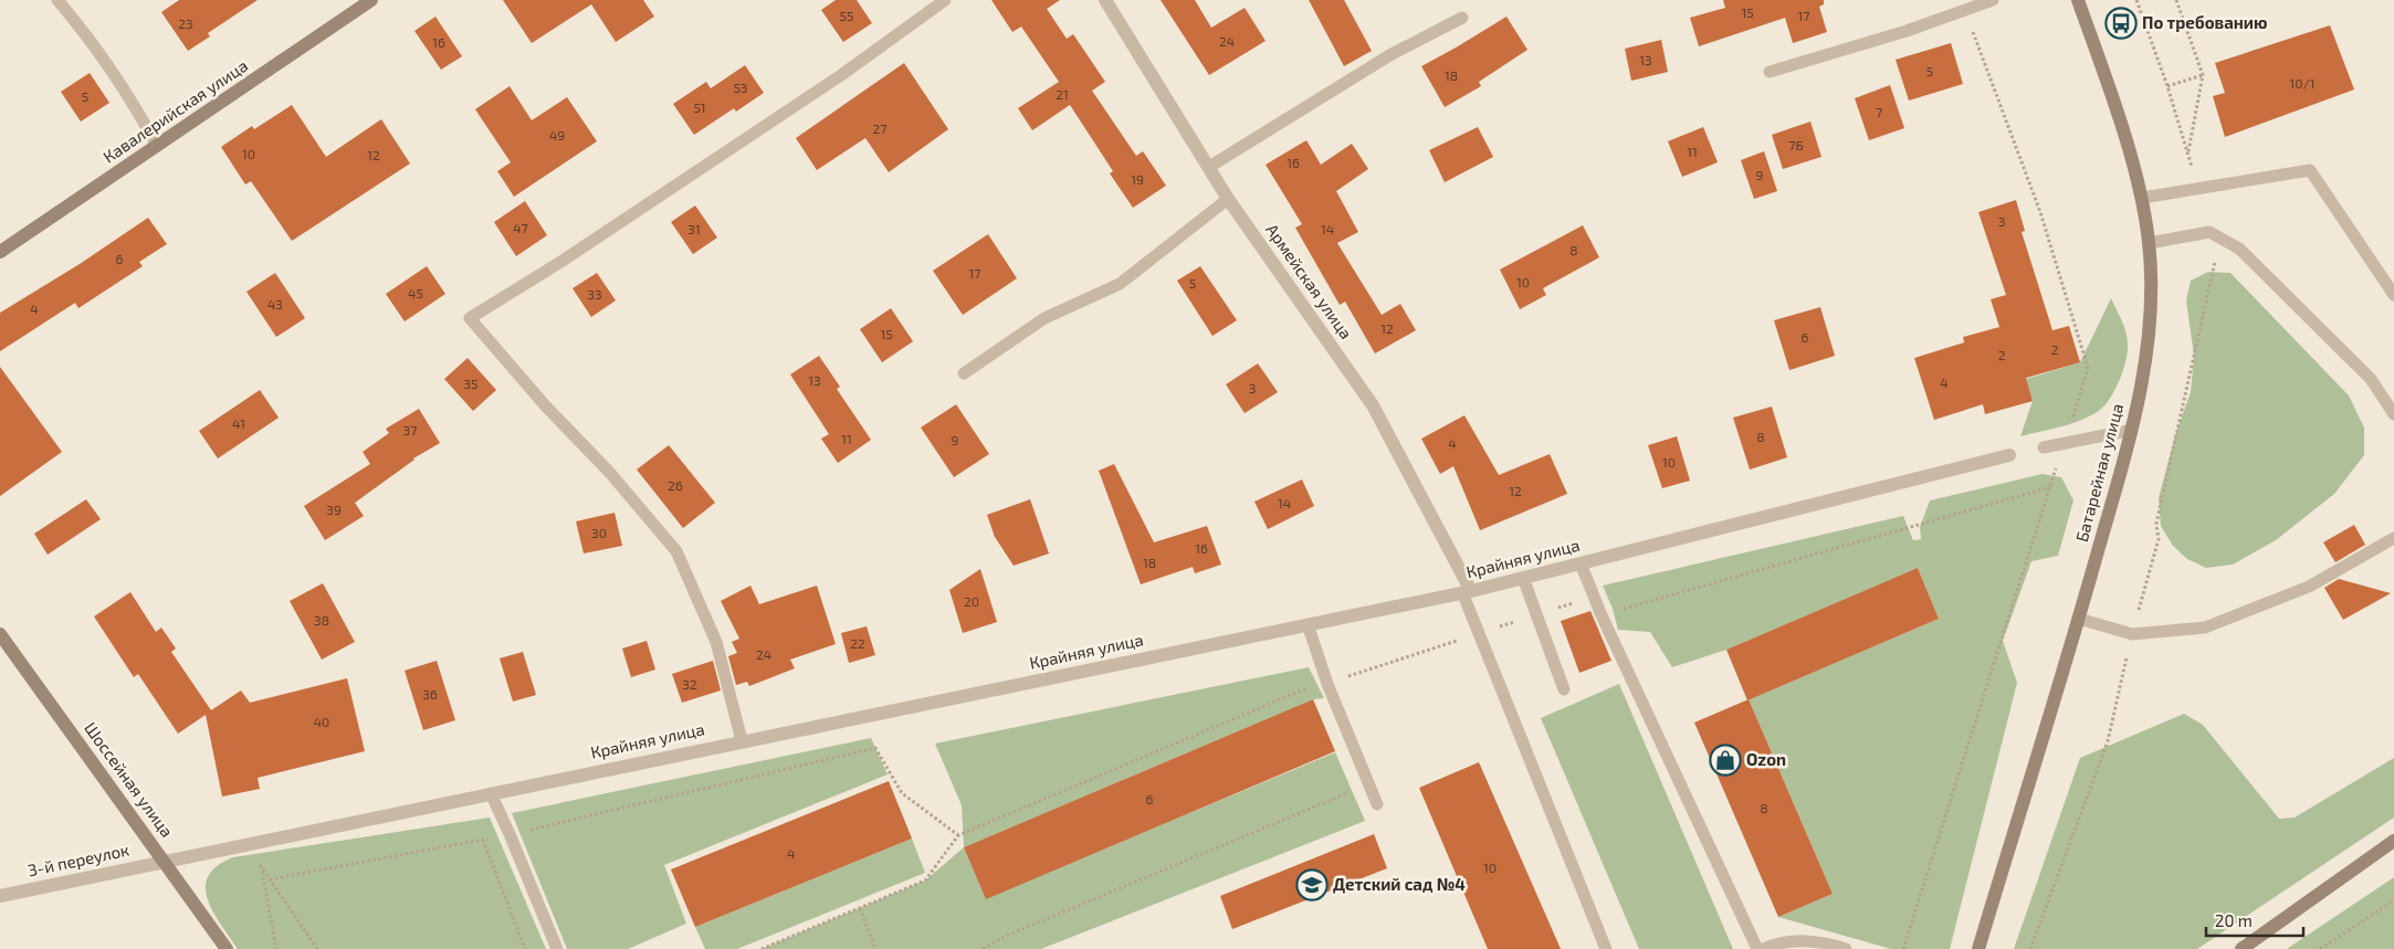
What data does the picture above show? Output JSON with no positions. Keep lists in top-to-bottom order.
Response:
{
  "streets": {
    "main road": ["Кавалерийская улица", "Батарейная улица", "Шоссейная улица"],
    "street": ["Армейская улица", "Крайняя улица", "3-й переулок"]
  },
  "crossings": [
    ["Армейская улица", "Крайняя улица"],
    ["Крайняя улица", "Шоссейная улица"],
    ["Крайняя улица", "3-й переулок"],
    ["Шоссейная улица", "3-й переулок"]
  ],
  "places": {
    "bus stop": ["По требованию"],
    "shop": ["Ozon"],
    "school or university": ["Детский сад №4"]
  },
  "house_numbers": [
    "15",
    "55",
    "17",
    "23",
    "24",
    "16",
    "13",
    "5",
    "18",
    "10/1",
    "53",
    "21",
    "5",
    "51",
    "7",
    "27",
    "49",
    "7Б",
    "11",
    "10",
    "12",
    "16",
    "9",
    "19",
    "3",
    "47",
    "31",
    "14",
    "8",
    "6",
    "17",
    "10",
    "5",
    "45",
    "33",
    "43",
    "4",
    "12",
    "15",
    "6",
    "2",
    "2",
    "13",
    "4",
    "35",
    "3",
    "41",
    "37",
    "8",
    "11",
    "9",
    "4",
    "10",
    "26",
    "12",
    "14",
    "39",
    "30",
    "16",
    "18",
    "20",
    "38",
    "22",
    "24",
    "32",
    "36",
    "40",
    "6",
    "8",
    "4",
    "10"
  ],
  "scale_bar": "20 m"
}
